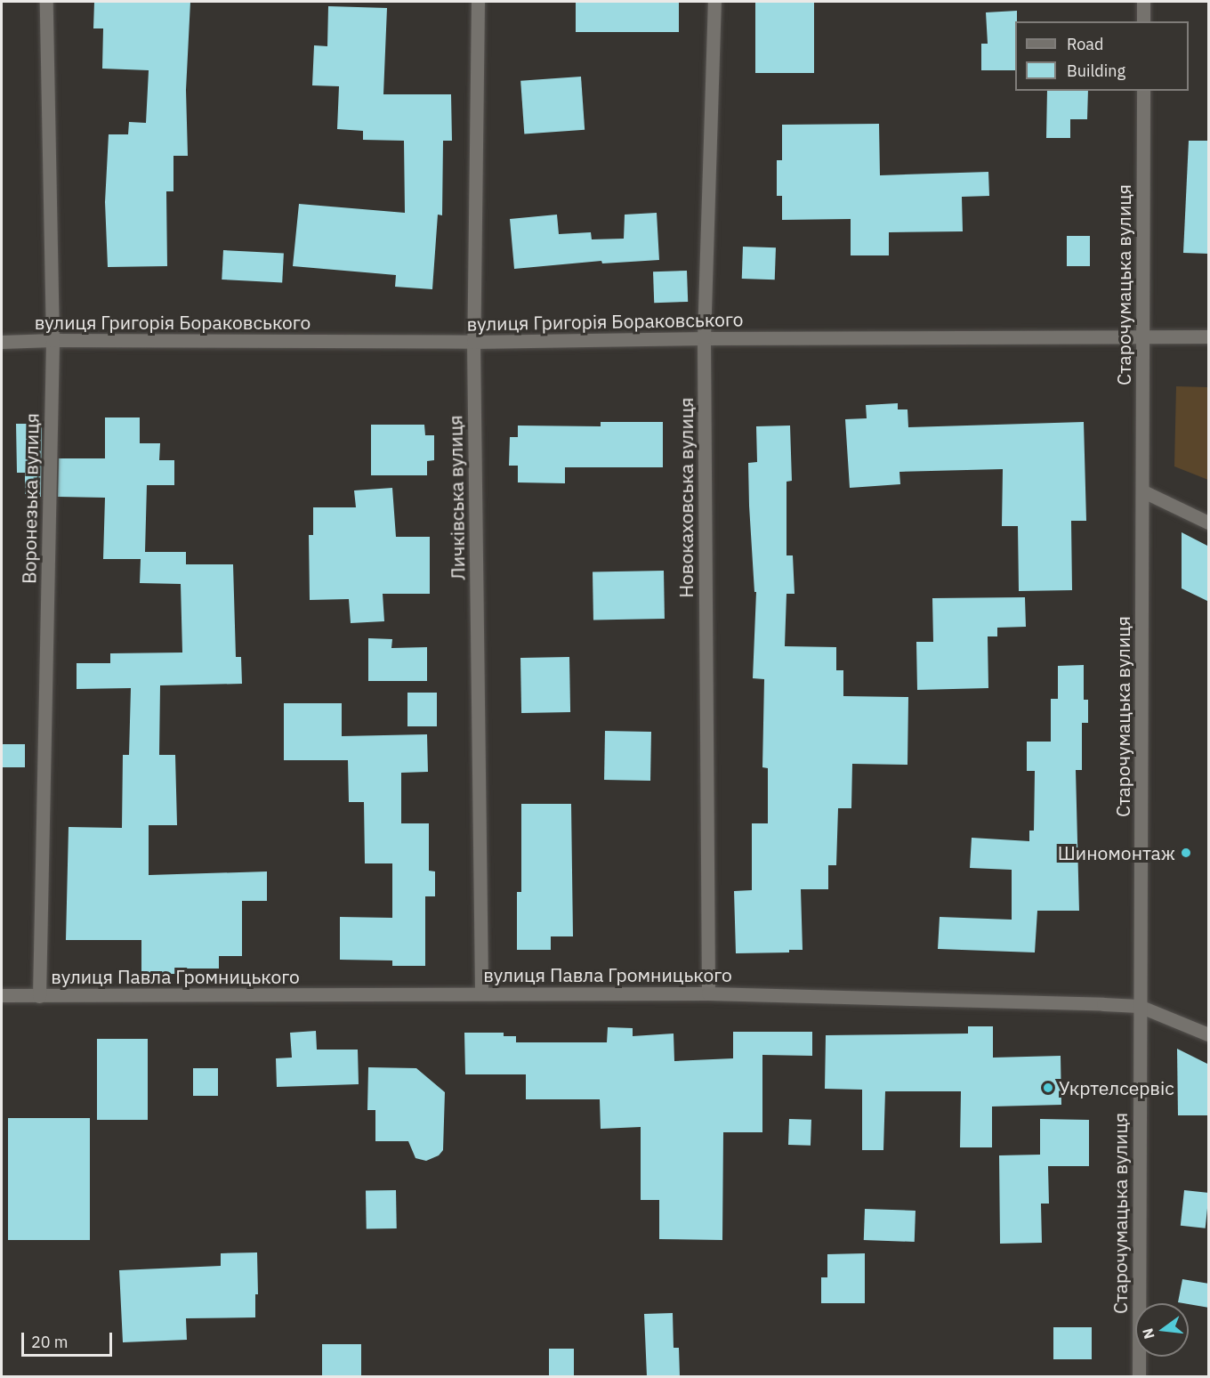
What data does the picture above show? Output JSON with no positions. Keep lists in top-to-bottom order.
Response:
{
  "streets": {
    "street": [
      "Старочумацька вулиця",
      "вулиця Григорія Бораковського",
      "Личківська вулиця",
      "Новокаховська вулиця",
      "Воронезька вулиця",
      "вулиця Павла Громницького"
    ]
  },
  "crossings": [
    ["Старочумацька вулиця", "вулиця Григорія Бораковського"],
    ["Старочумацька вулиця", "вулиця Павла Громницького"],
    ["вулиця Григорія Бораковського", "Личківська вулиця"],
    ["вулиця Григорія Бораковського", "Новокаховська вулиця"],
    ["вулиця Григорія Бораковського", "Воронезька вулиця"],
    ["Личківська вулиця", "вулиця Павла Громницького"],
    ["Новокаховська вулиця", "вулиця Павла Громницького"],
    ["Воронезька вулиця", "вулиця Павла Громницького"]
  ],
  "places": ["Шиномонтаж", "Укртелсервіс"],
  "legend": ["Road", "Building"],
  "scale_bar": "20 m",
  "north": "left"
}
